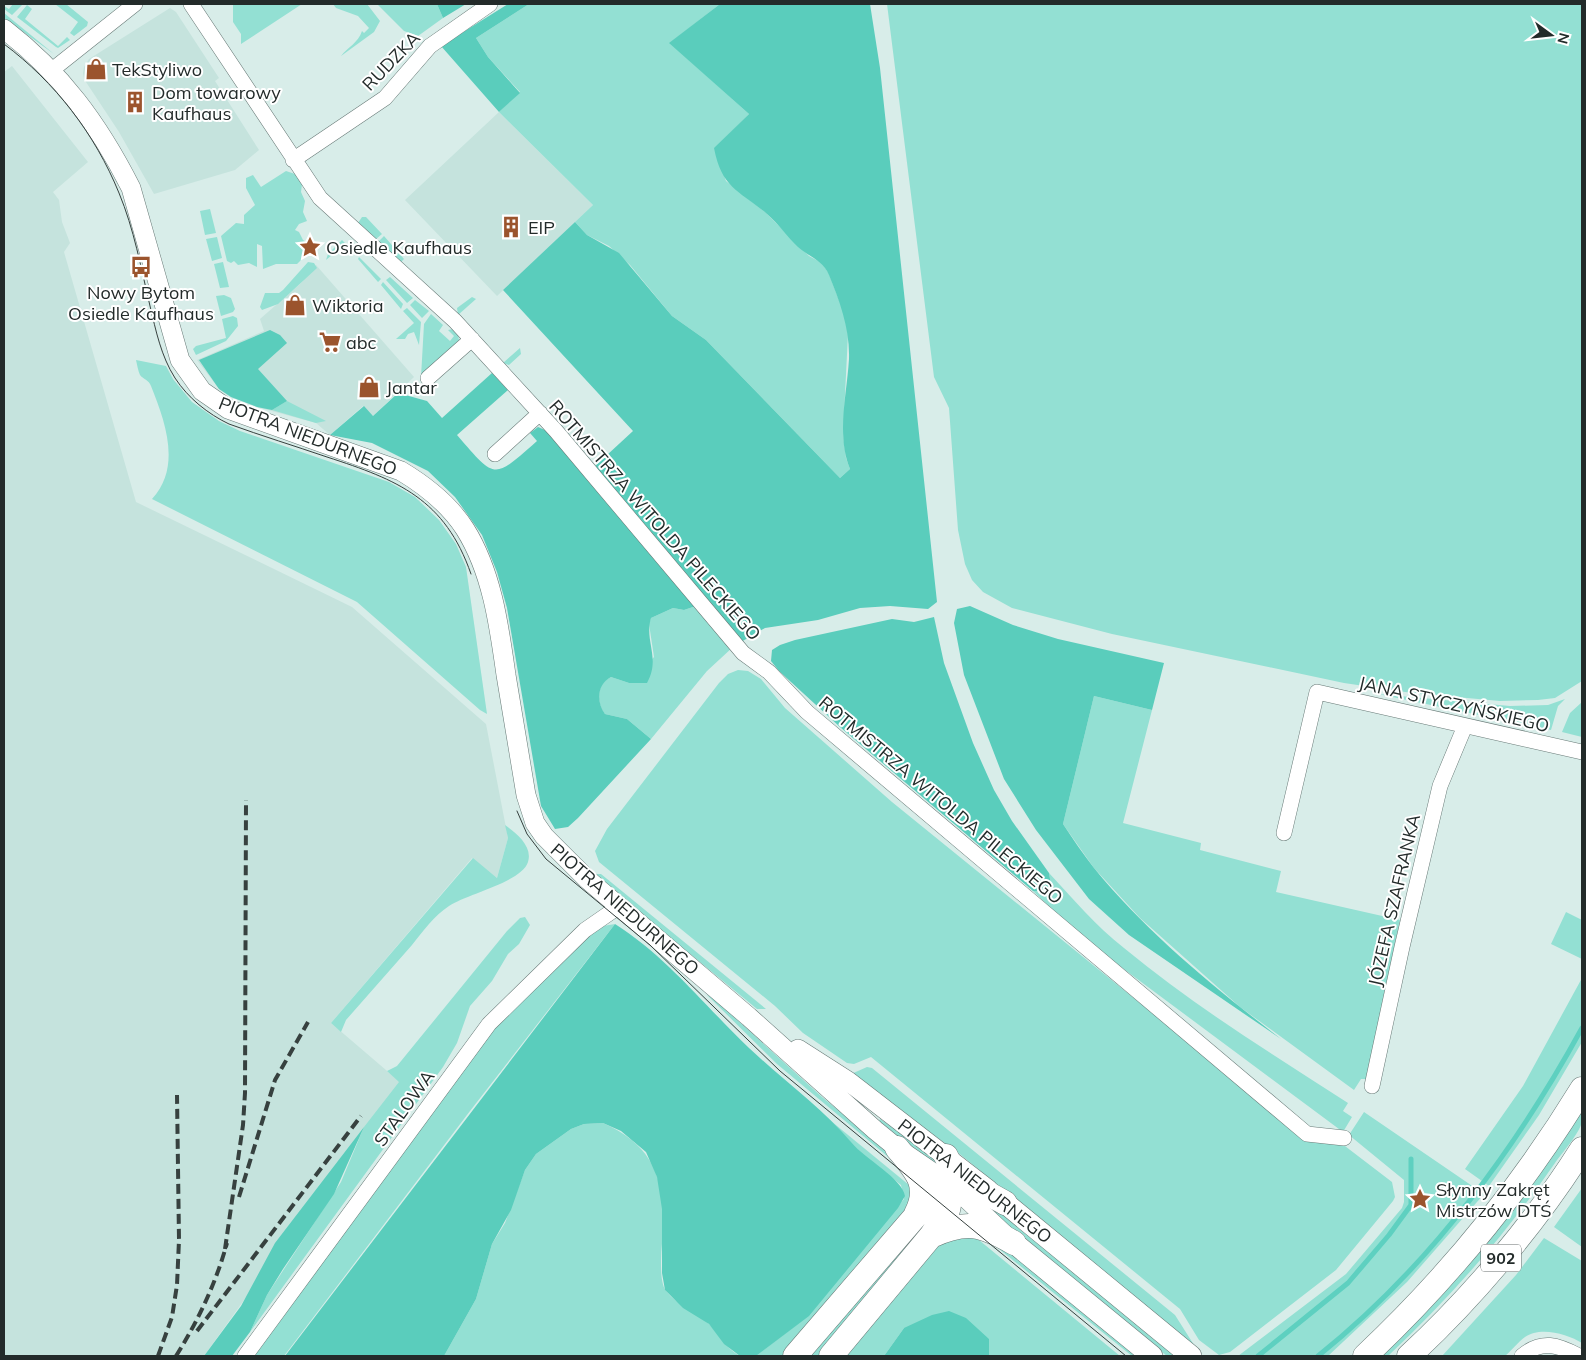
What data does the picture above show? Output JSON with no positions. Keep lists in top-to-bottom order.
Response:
{
  "streets": {
    "main road": ["PIOTRA NIEDURNEGO", "902"],
    "street": [
      "RUDZKA",
      "ROTMISTRZA WITOLDA PILECKIEGO",
      "JANA STYCZYŃSKIEGO",
      "JÓZEFA SZAFRANKA",
      "STALOWA"
    ]
  },
  "crossings": [
    ["RUDZKA", "ROTMISTRZA WITOLDA PILECKIEGO"],
    ["PIOTRA NIEDURNEGO", "STALOWA"],
    ["JANA STYCZYŃSKIEGO", "JÓZEFA SZAFRANKA"]
  ],
  "places": {
    "shop": ["TekStyliwo", "Wiktoria", "Jantar"],
    "building": ["Dom towarowy Kaufhaus", "EIP"],
    "place": ["Osiedle Kaufhaus", "Słynny Zakręt Mistrzów DTŚ"],
    "bus stop": ["Nowy Bytom Osiedle Kaufhaus"],
    "supermarket": ["abc"]
  },
  "north": "right"
}
